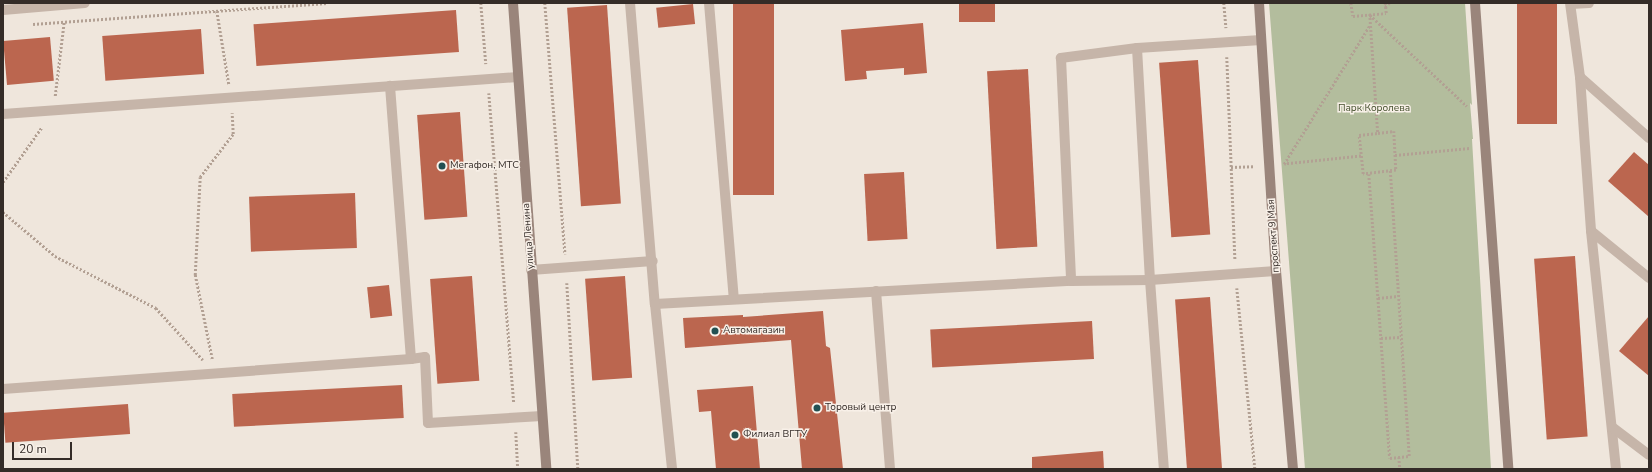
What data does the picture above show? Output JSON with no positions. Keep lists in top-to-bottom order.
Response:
{
  "streets": {
    "street": ["улица Ленина", "проспект 9 Мая"]
  },
  "parks": ["Парк Королева"],
  "places": [
    "Мегафон, МТС",
    "Автомагазин",
    "Торовый центр",
    "Филиал ВГТУ"
  ],
  "scale_bar": "20 m"
}
